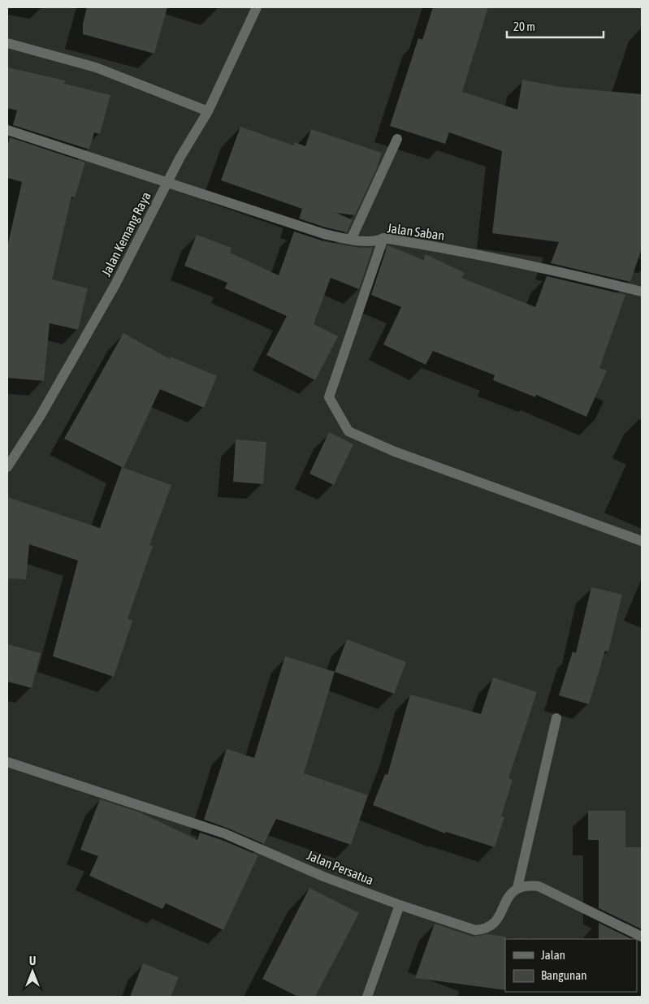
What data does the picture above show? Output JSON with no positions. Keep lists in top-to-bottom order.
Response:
{
  "streets": {
    "street": ["Jalan Saban", "Jalan Kemang Raya", "Jalan Persatua"]
  },
  "crossings": [
    ["Jalan Saban", "Jalan Kemang Raya"]
  ],
  "legend": ["Jalan", "Bangunan"],
  "scale_bar": "20 m",
  "north": "top"
}
